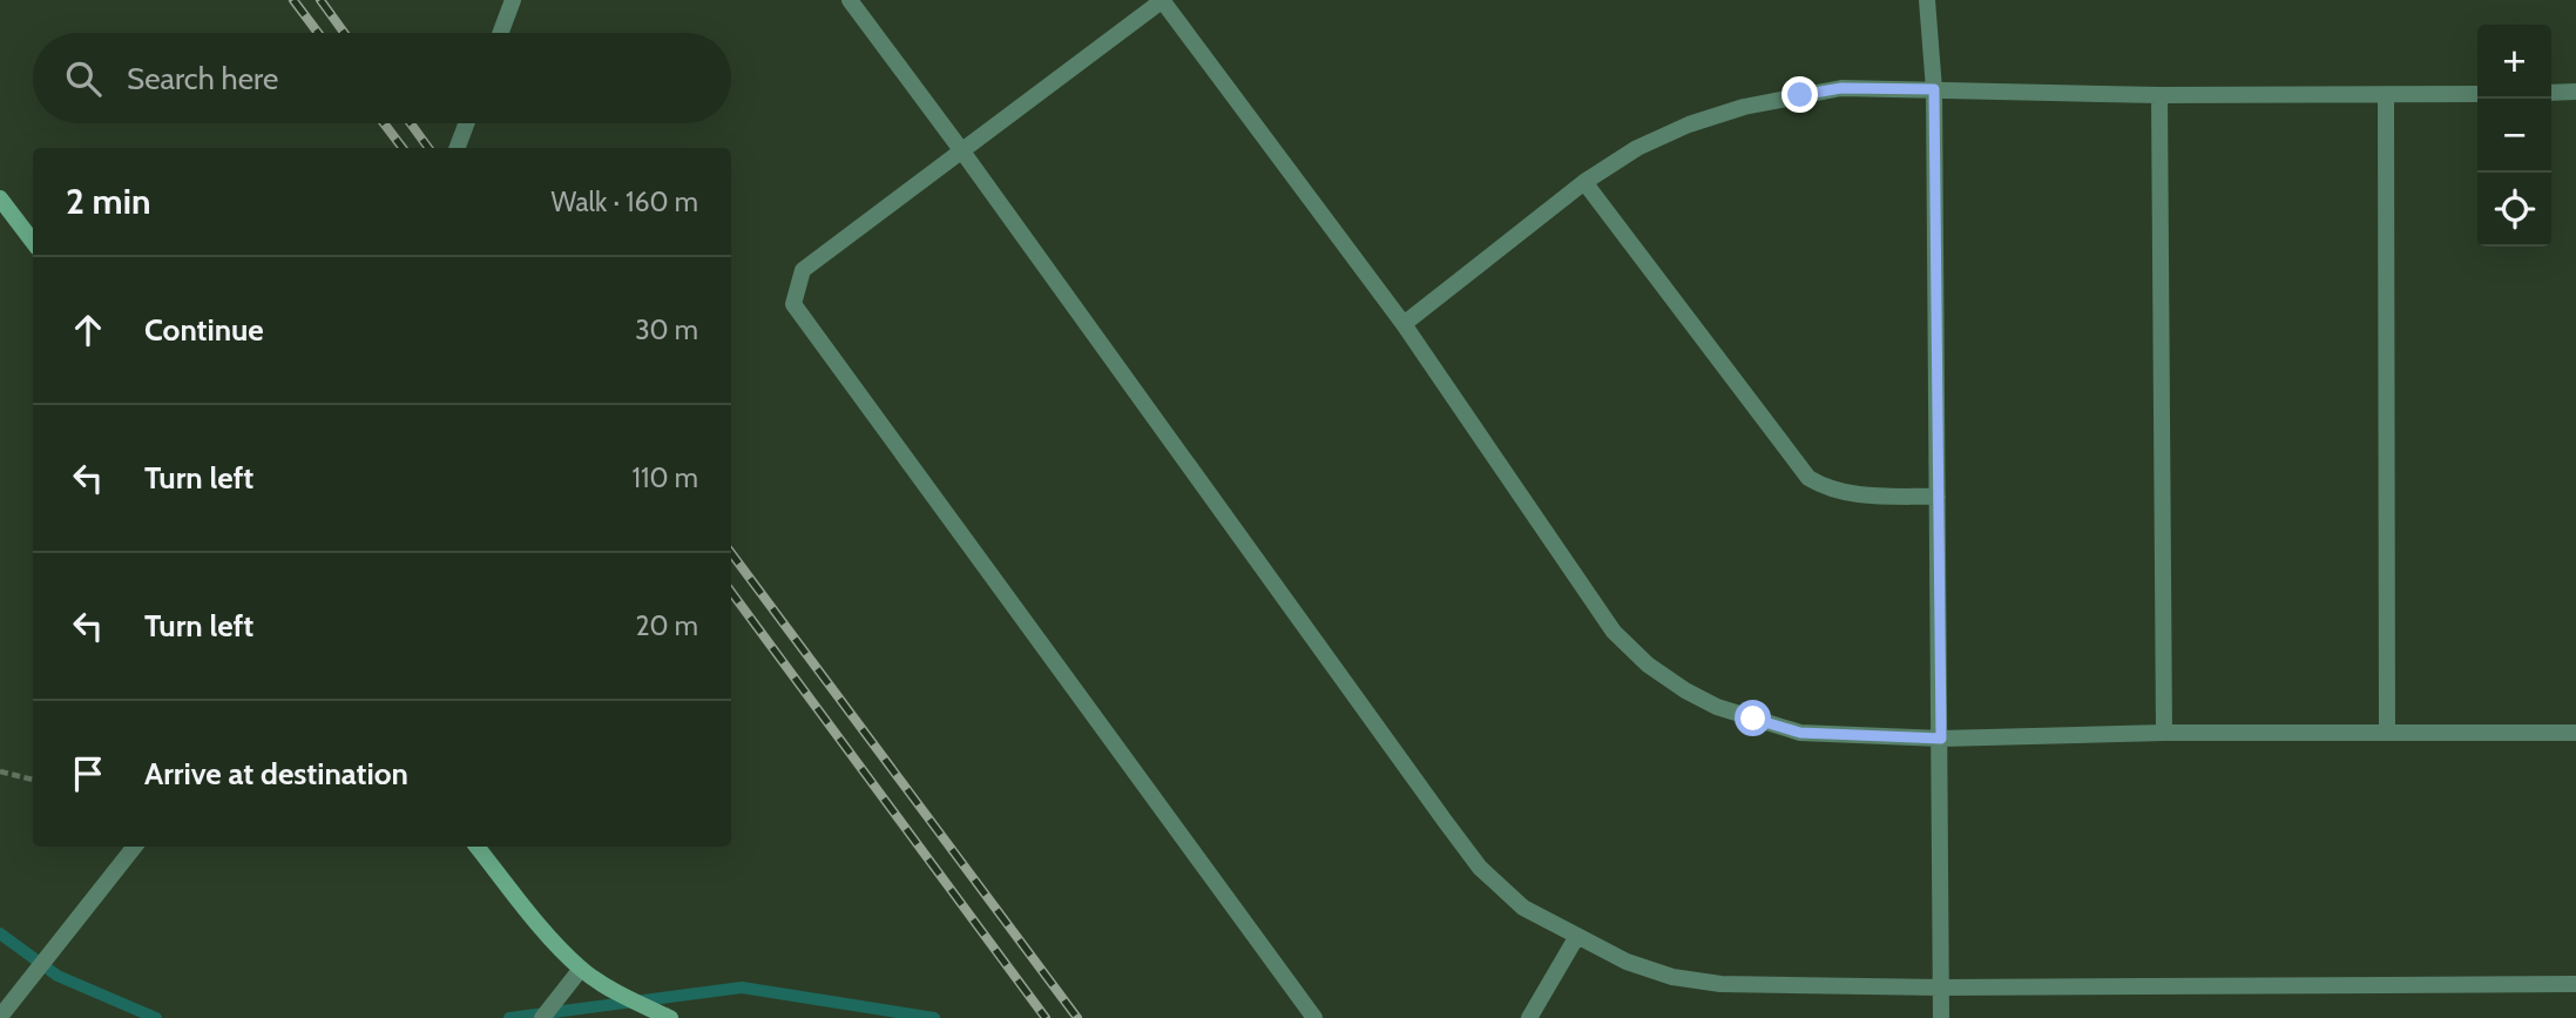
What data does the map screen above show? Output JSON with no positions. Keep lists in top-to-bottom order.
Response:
{
  "page": {
    "map_buttons": ["+", "−"],
    "search": "Search here",
    "heading": ["2 min", "Walk · 160 m"],
    "list": [
      ["Continue", "30 m"],
      ["Turn left", "110 m"],
      ["Turn left", "20 m"],
      "Arrive at destination"
    ]
  }
}
